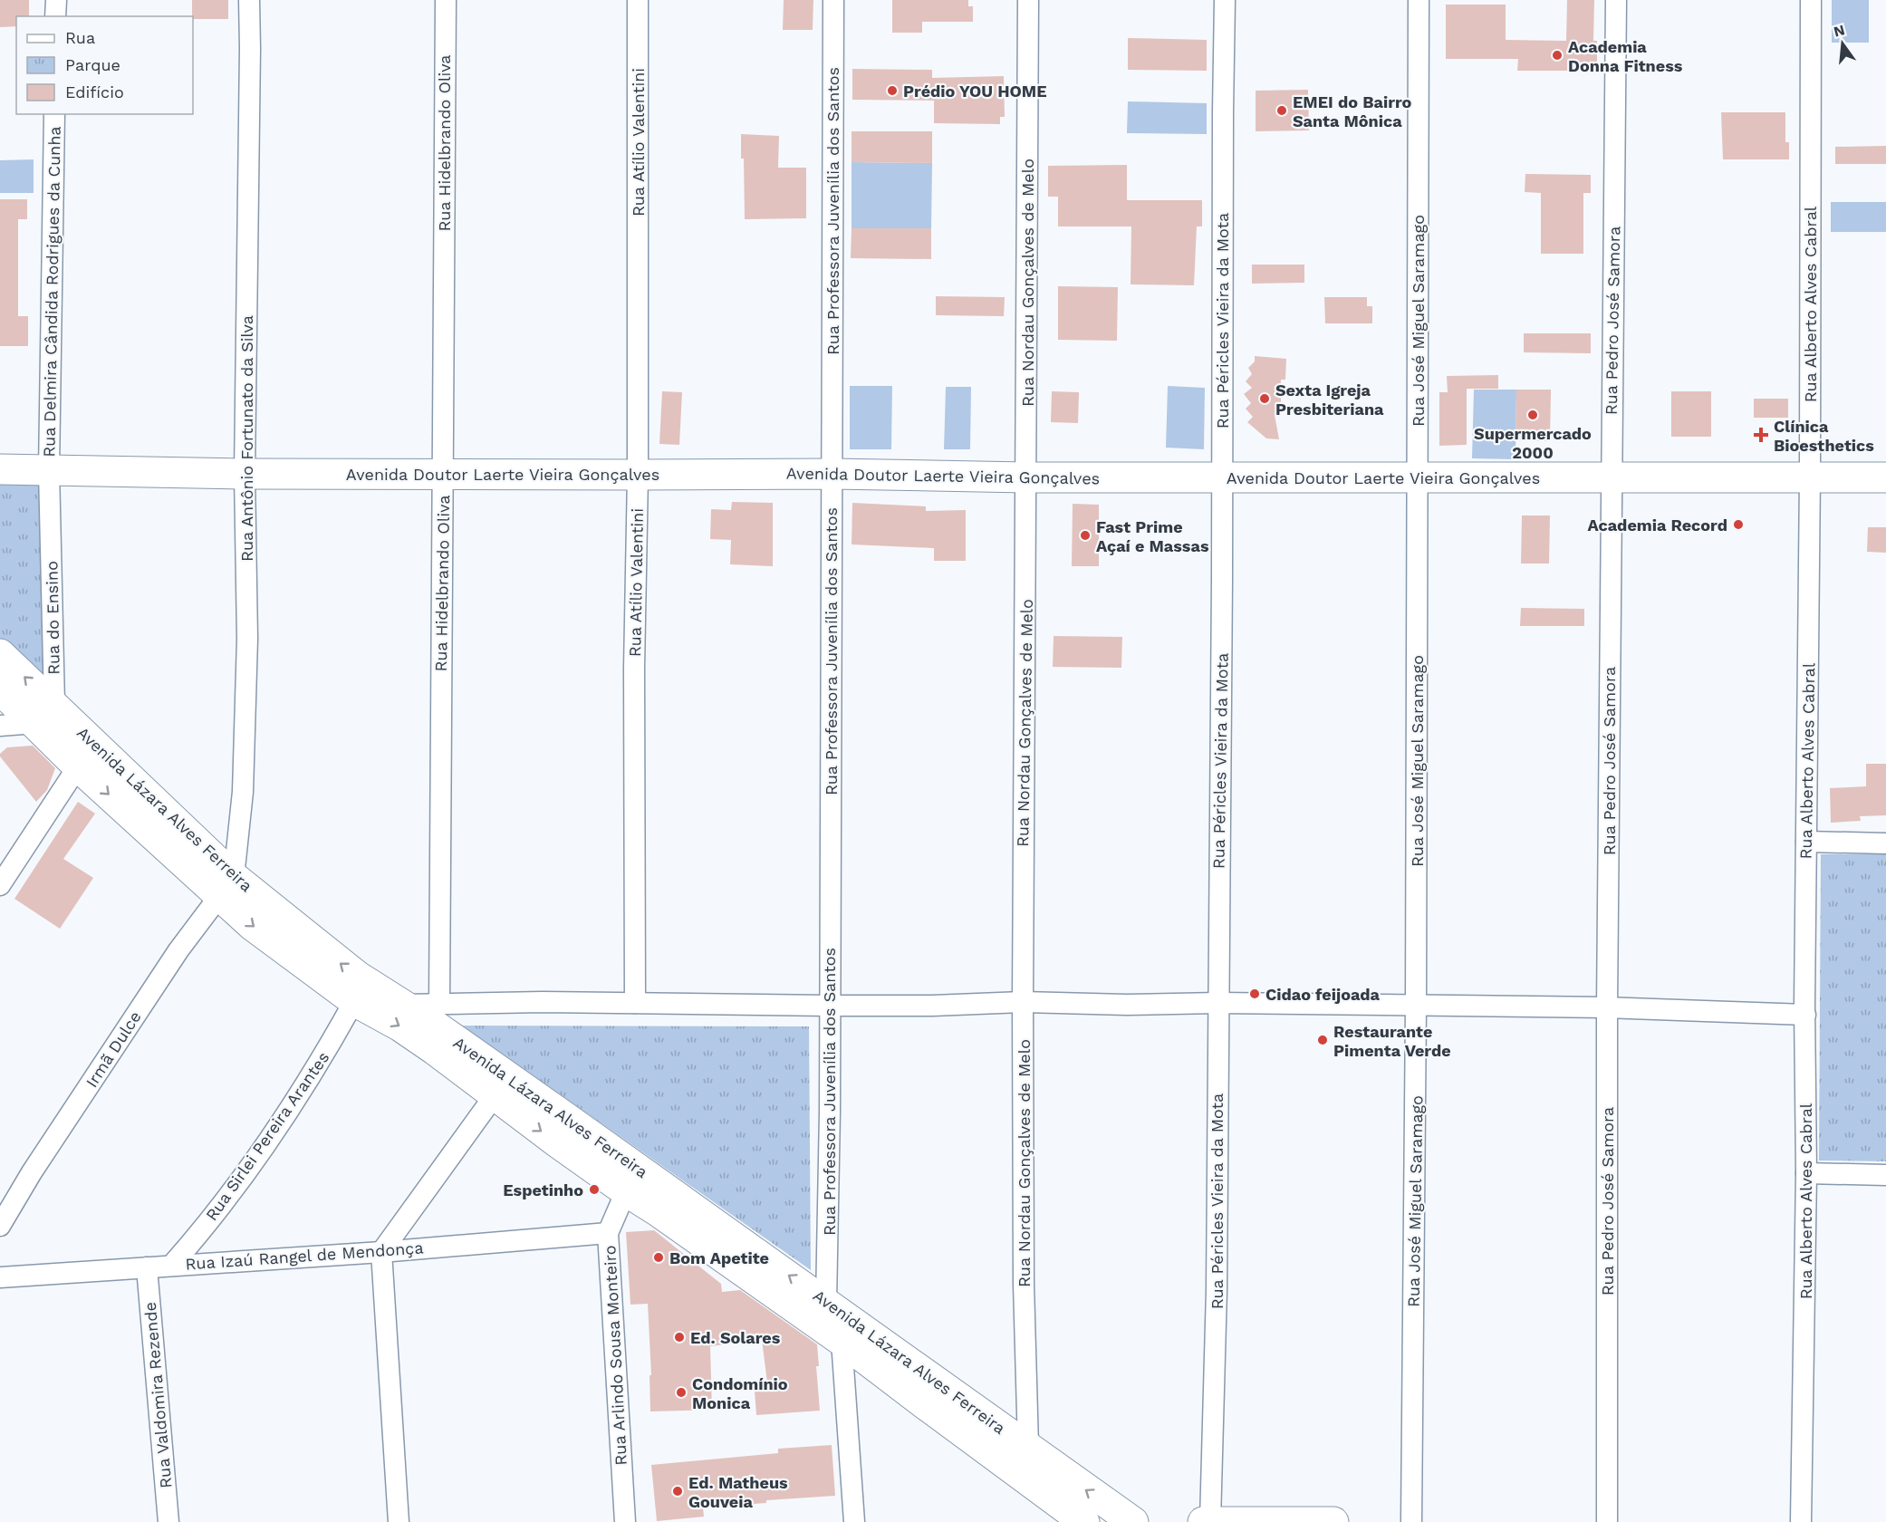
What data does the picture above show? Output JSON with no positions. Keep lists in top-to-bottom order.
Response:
{
  "streets": {
    "main road": ["Avenida Doutor Laerte Vieira Gonçalves", "Avenida Lázara Alves Ferreira"],
    "street": [
      "Rua Atílio Valentini",
      "Rua Hidelbrando Oliva",
      "Rua Professora Juvenília dos Santos",
      "Rua Nordau Gonçalves de Melo",
      "Rua Delmira Cândida Rodrigues da Cunha",
      "Rua Alberto Alves Cabral",
      "Rua Péricles Vieira da Mota",
      "Rua José Miguel Saramago",
      "Rua Pedro José Samora",
      "Rua Antônio Fortunato da Silva",
      "Rua do Ensino",
      "Irmã Dulce",
      "Rua Sirlei Pereira Arantes",
      "Rua Izaú Rangel de Mendonça",
      "Rua Arlindo Sousa Monteiro",
      "Rua Valdomira Rezende"
    ]
  },
  "crossings": [
    ["Rua Atílio Valentini", "Avenida Doutor Laerte Vieira Gonçalves"],
    ["Rua Hidelbrando Oliva", "Avenida Doutor Laerte Vieira Gonçalves"],
    ["Rua Professora Juvenília dos Santos", "Avenida Doutor Laerte Vieira Gonçalves"],
    ["Rua Professora Juvenília dos Santos", "Avenida Lázara Alves Ferreira"],
    ["Rua Nordau Gonçalves de Melo", "Avenida Doutor Laerte Vieira Gonçalves"],
    ["Rua Nordau Gonçalves de Melo", "Avenida Lázara Alves Ferreira"],
    ["Rua Delmira Cândida Rodrigues da Cunha", "Avenida Doutor Laerte Vieira Gonçalves"],
    ["Rua Delmira Cândida Rodrigues da Cunha", "Rua do Ensino"],
    ["Rua Alberto Alves Cabral", "Avenida Doutor Laerte Vieira Gonçalves"],
    ["Rua Péricles Vieira da Mota", "Avenida Doutor Laerte Vieira Gonçalves"],
    ["Rua José Miguel Saramago", "Avenida Doutor Laerte Vieira Gonçalves"],
    ["Rua Pedro José Samora", "Avenida Doutor Laerte Vieira Gonçalves"],
    ["Rua Antônio Fortunato da Silva", "Avenida Doutor Laerte Vieira Gonçalves"],
    ["Rua Antônio Fortunato da Silva", "Avenida Lázara Alves Ferreira"],
    ["Rua Antônio Fortunato da Silva", "Irmã Dulce"],
    ["Avenida Doutor Laerte Vieira Gonçalves", "Rua do Ensino"],
    ["Rua do Ensino", "Avenida Lázara Alves Ferreira"],
    ["Avenida Lázara Alves Ferreira", "Irmã Dulce"],
    ["Avenida Lázara Alves Ferreira", "Rua Sirlei Pereira Arantes"],
    ["Avenida Lázara Alves Ferreira", "Rua Arlindo Sousa Monteiro"],
    ["Rua Sirlei Pereira Arantes", "Rua Izaú Rangel de Mendonça"],
    ["Rua Izaú Rangel de Mendonça", "Rua Arlindo Sousa Monteiro"],
    ["Rua Izaú Rangel de Mendonça", "Rua Valdomira Rezende"]
  ],
  "places": {
    "other": [
      "Academia Donna Fitness",
      "Prédio YOU HOME",
      "EMEI do Bairro Santa Mônica",
      "Sexta Igreja Presbiteriana",
      "Supermercado 2000",
      "Academia Record",
      "Fast Prime Açaí e Massas",
      "Cidao feijoada",
      "Restaurante Pimenta Verde",
      "Espetinho",
      "Bom Apetite",
      "Ed. Solares",
      "Condomínio Monica",
      "Ed. Matheus Gouveia"
    ],
    "health": ["Clínica Bioesthetics"]
  },
  "legend": ["Rua", "Parque", "Edifício"],
  "north": "top"
}
